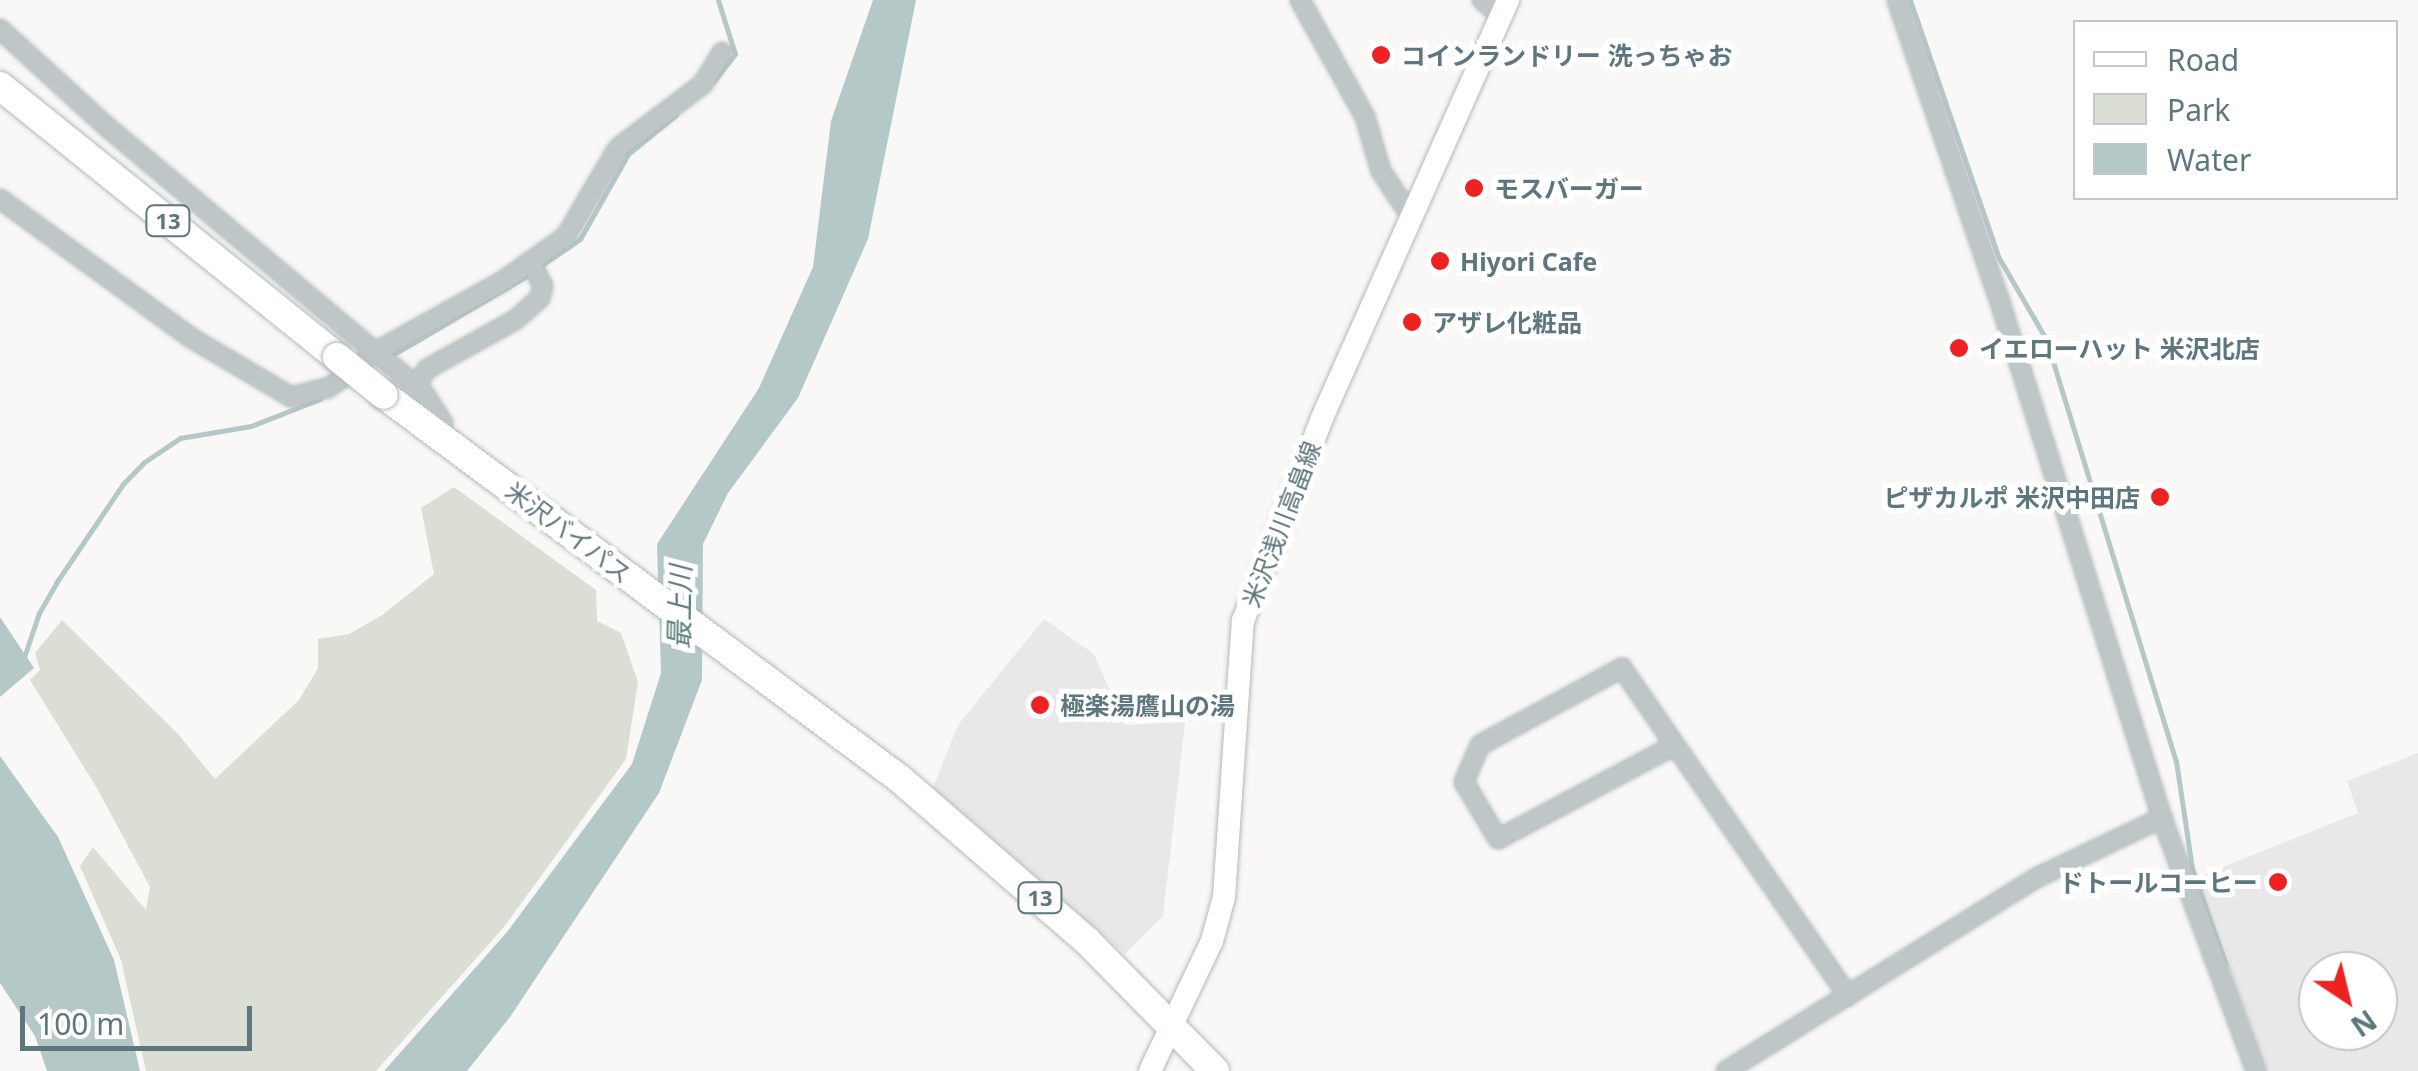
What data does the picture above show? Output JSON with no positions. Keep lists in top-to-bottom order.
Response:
{
  "streets": {
    "highway": ["13", "米沢バイパス"],
    "main road": ["米沢浅川高畠線"]
  },
  "crossings": [
    ["米沢浅川高畠線", "米沢バイパス"]
  ],
  "water": ["最上川"],
  "places": [
    "コインランドリー 洗っちゃお",
    "モスバーガー",
    "Hiyori Cafe",
    "アザレ化粧品",
    "イエローハット 米沢北店",
    "ピザカルポ 米沢中田店",
    "極楽湯鷹山の湯",
    "ドトールコーヒー"
  ],
  "legend": ["Road", "Park", "Water"],
  "scale_bar": "100 m",
  "north": "bottom right"
}
